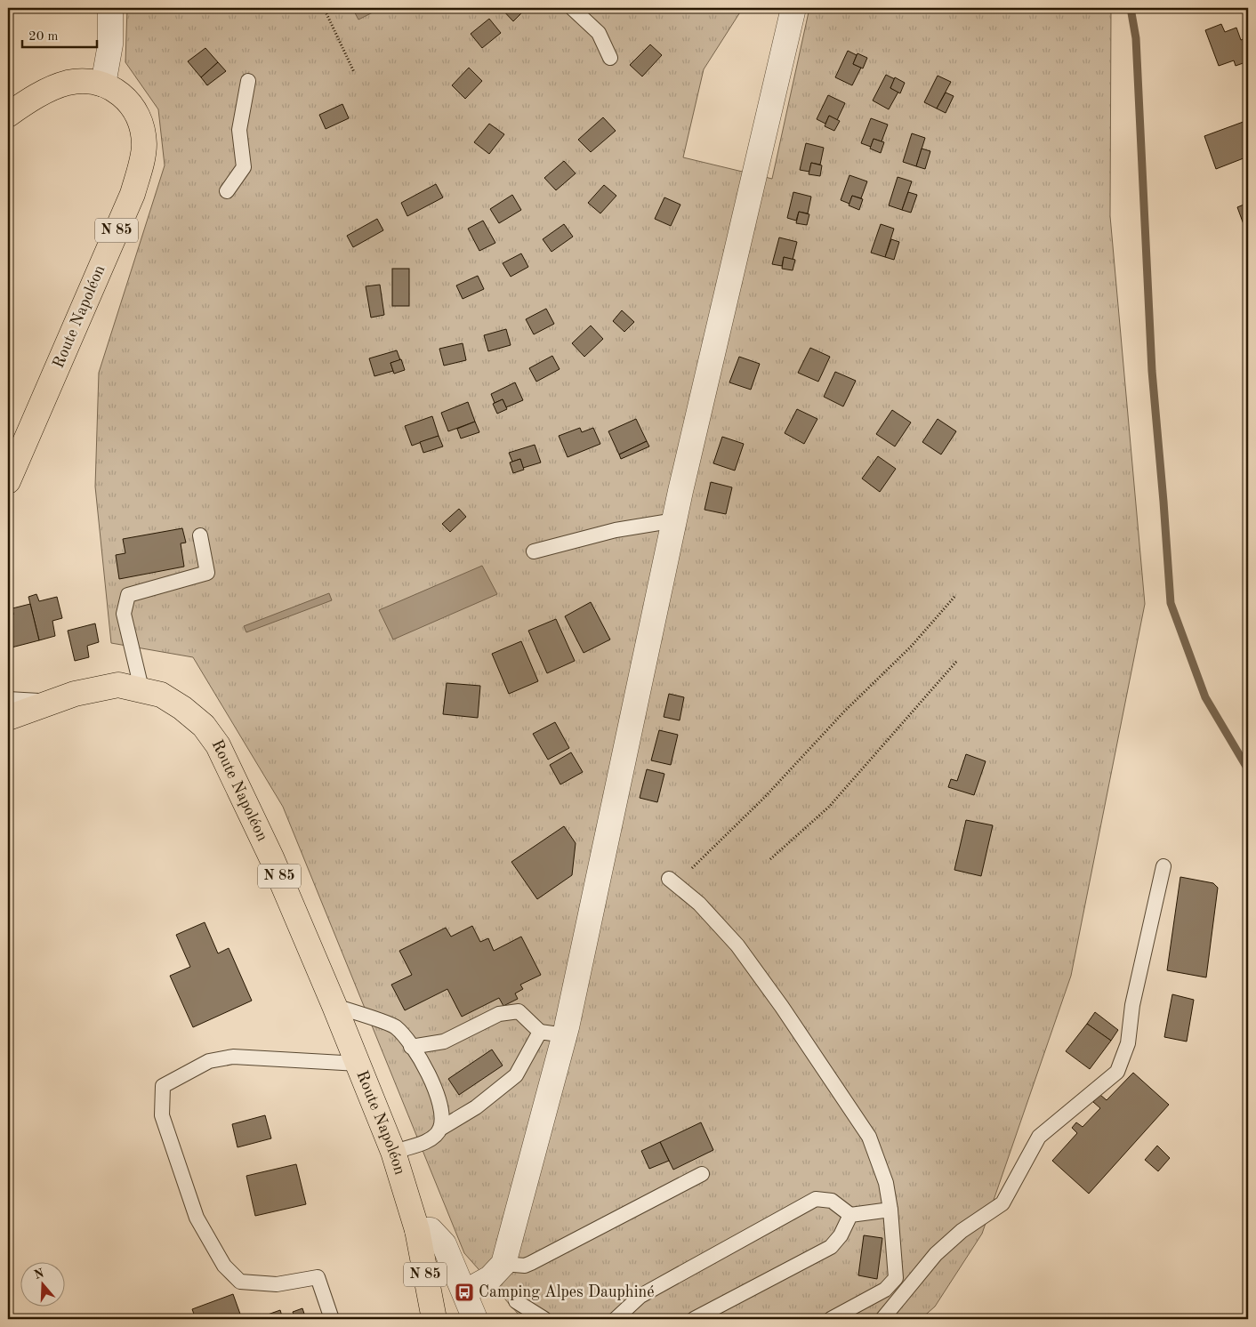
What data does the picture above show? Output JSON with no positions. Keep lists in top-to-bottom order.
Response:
{
  "streets": {
    "main road": ["N 85", "Route Napoléon"]
  },
  "crossings": [
    ["N 85", "Route Napoléon"]
  ],
  "places": {
    "bus stop": ["Camping Alpes Dauphiné"]
  },
  "scale_bar": "20 m",
  "north": "top"
}
